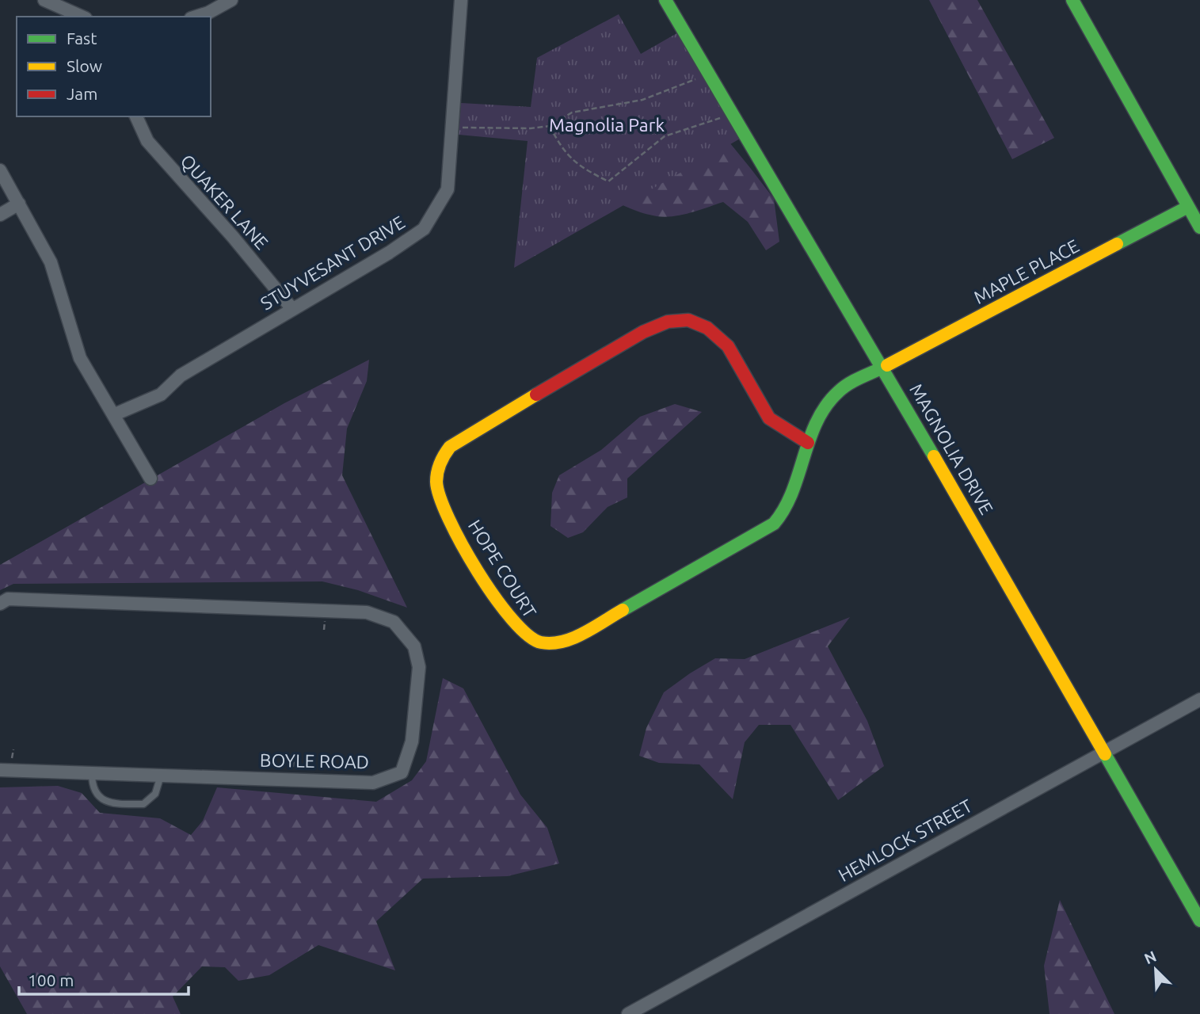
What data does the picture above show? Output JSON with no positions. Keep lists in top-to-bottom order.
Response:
{
  "streets": {
    "street": [
      "QUAKER LANE",
      "STUYVESANT DRIVE",
      "MAPLE PLACE",
      "MAGNOLIA DRIVE",
      "HOPE COURT",
      "BOYLE ROAD",
      "HEMLOCK STREET"
    ]
  },
  "crossings": [
    ["QUAKER LANE", "STUYVESANT DRIVE"],
    ["MAPLE PLACE", "MAGNOLIA DRIVE"],
    ["MAPLE PLACE", "HOPE COURT"],
    ["MAGNOLIA DRIVE", "HOPE COURT"],
    ["MAGNOLIA DRIVE", "HEMLOCK STREET"]
  ],
  "parks": ["Magnolia Park"],
  "legend": ["Fast", "Slow", "Jam"],
  "scale_bar": "100 m",
  "north": "top left"
}
